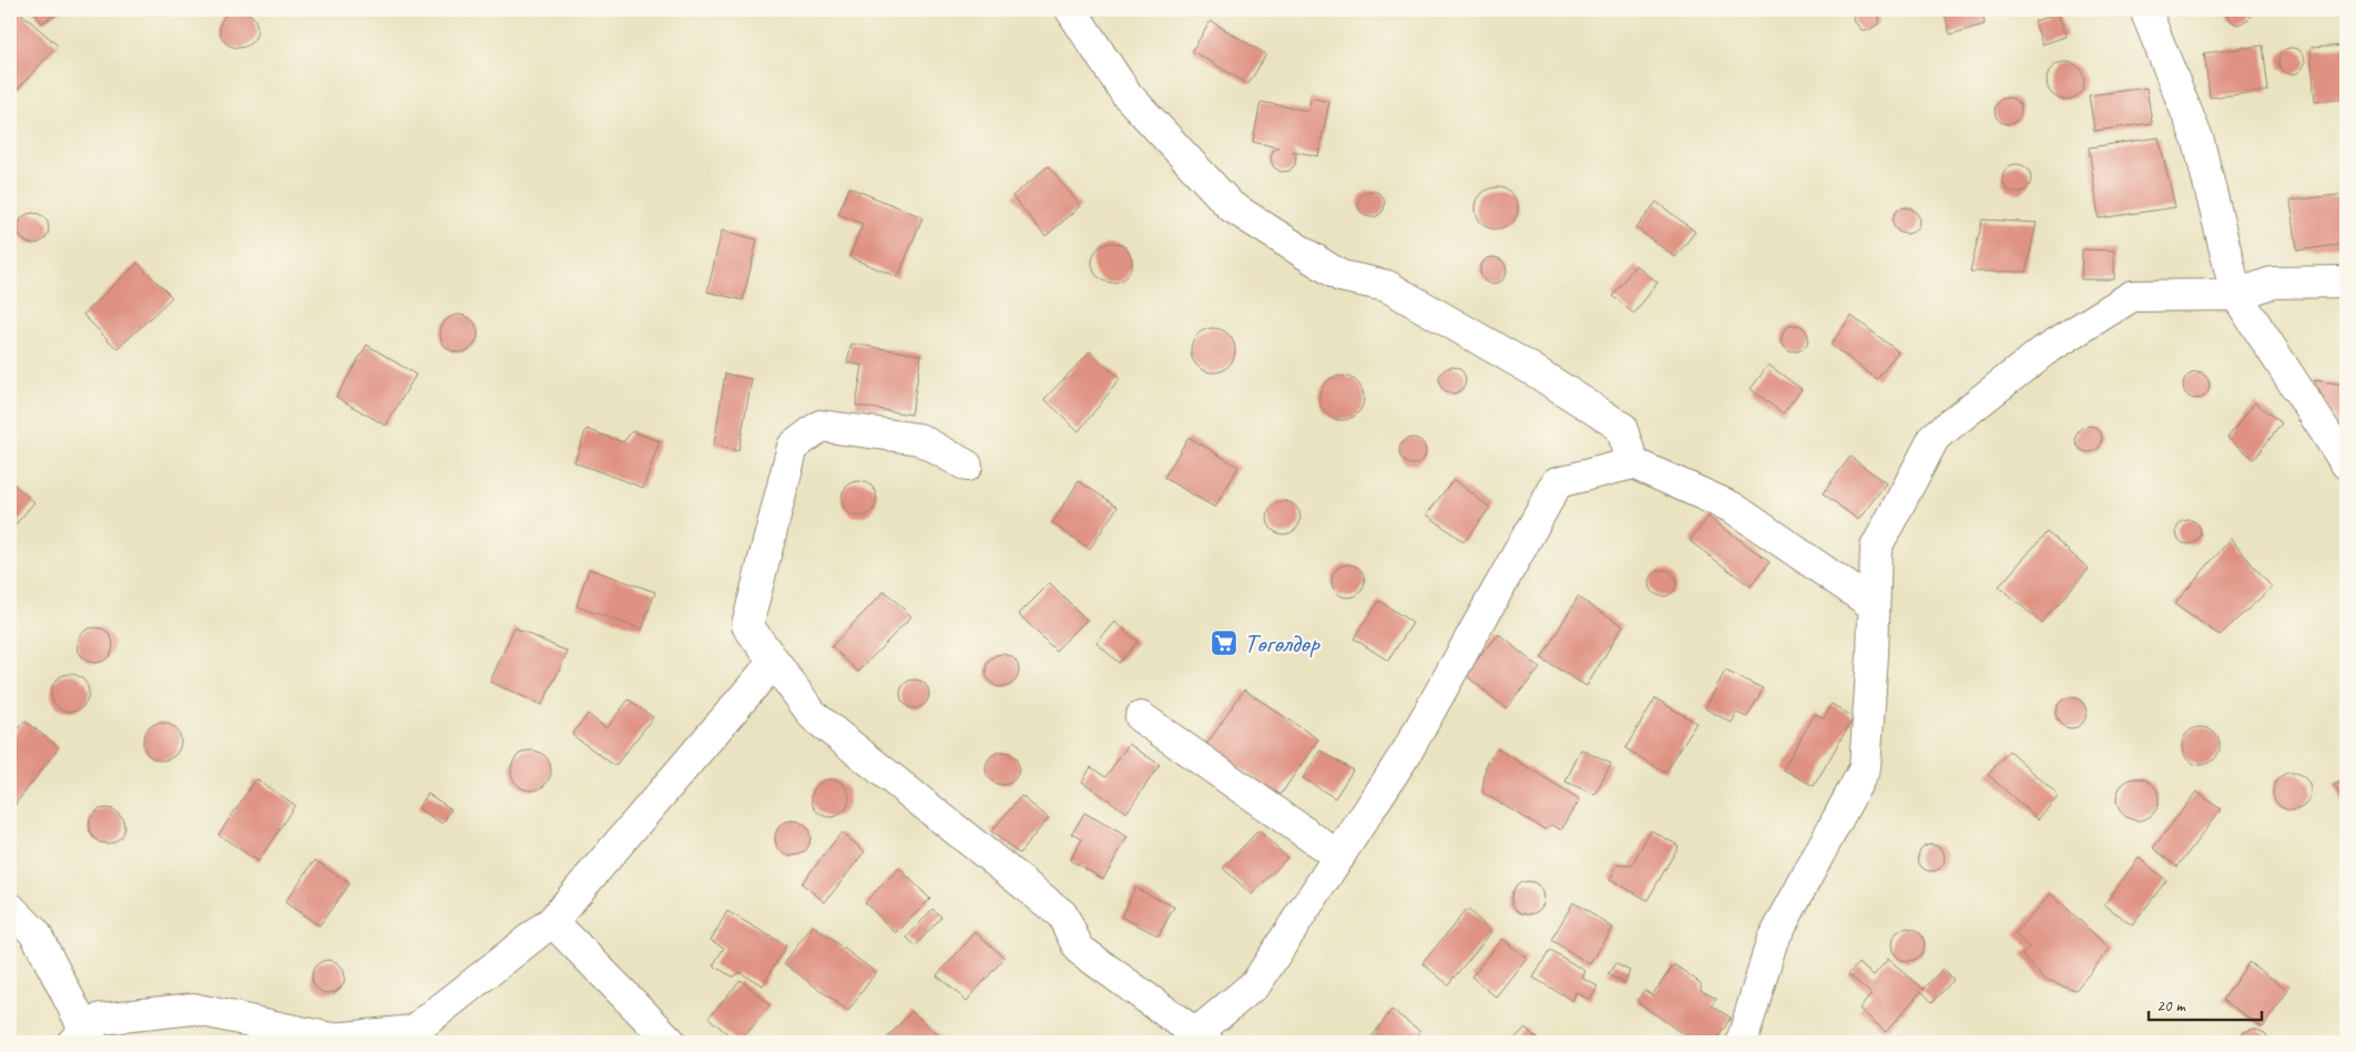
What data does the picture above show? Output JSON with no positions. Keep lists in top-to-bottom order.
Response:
{
  "places": {
    "supermarket": ["Төгөлдөр"]
  },
  "scale_bar": "20 m"
}
